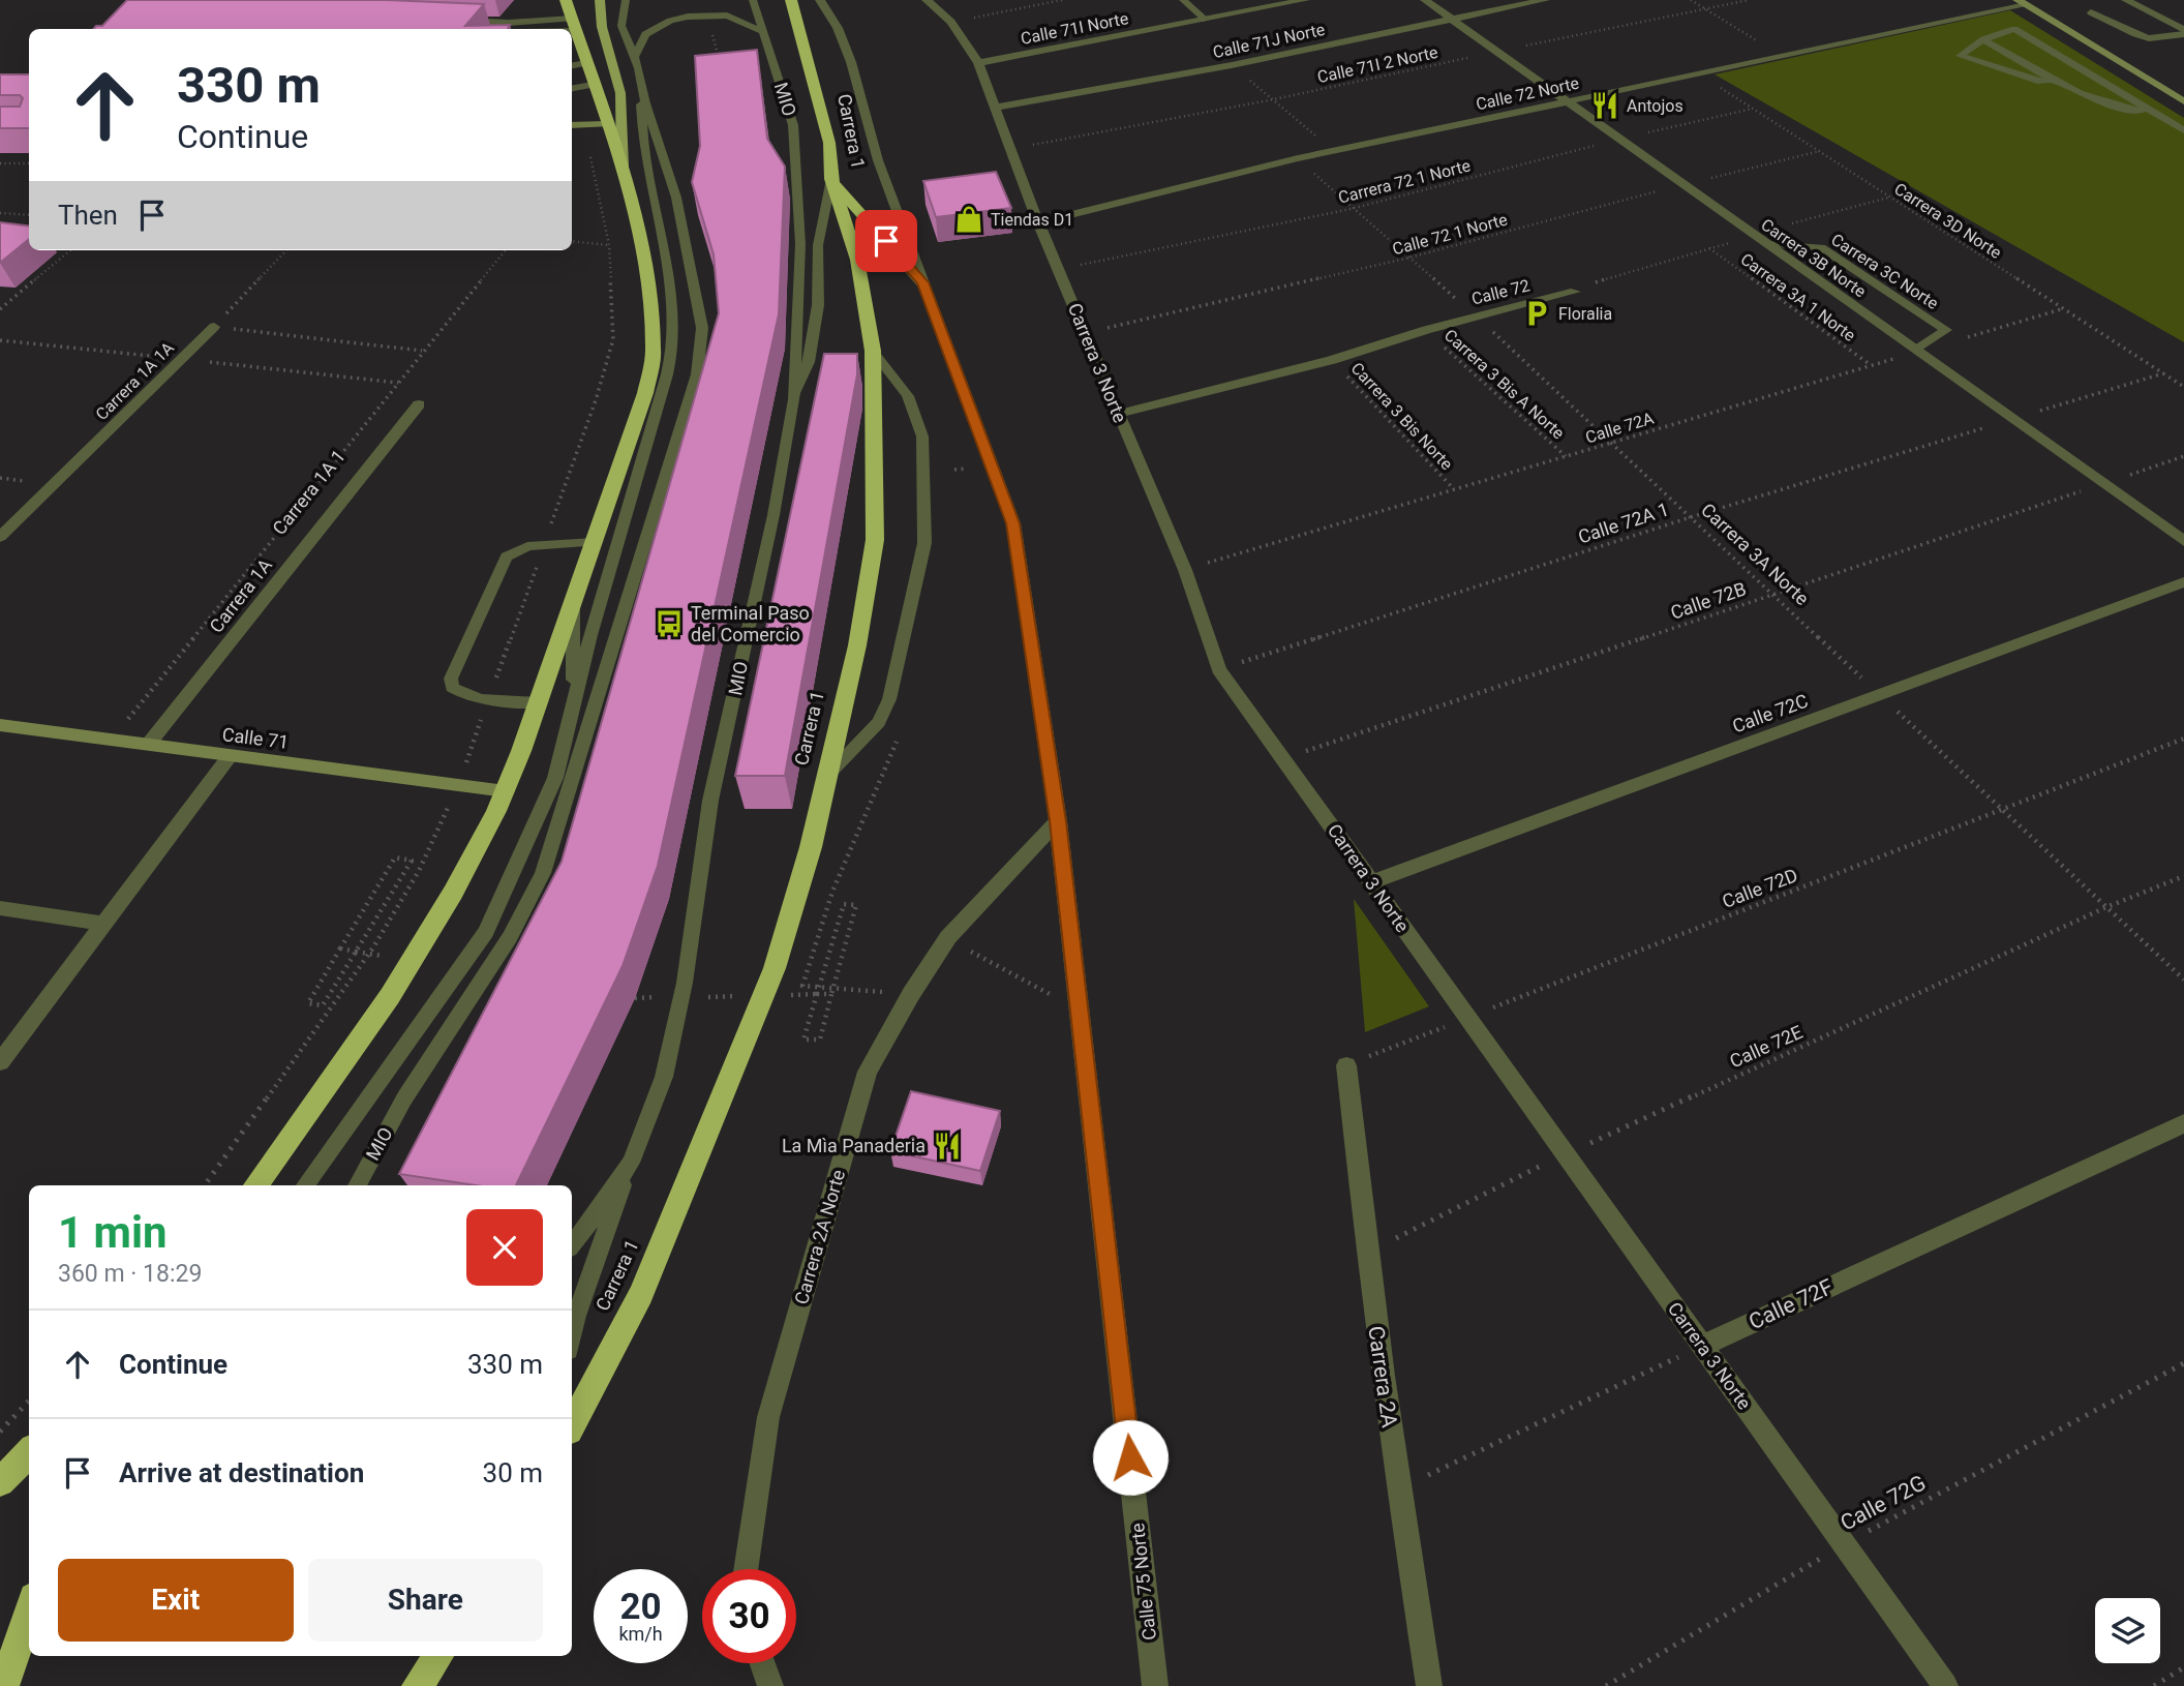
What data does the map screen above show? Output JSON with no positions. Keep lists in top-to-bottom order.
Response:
{
  "streets": {
    "highway": ["Carrera 1"],
    "street": [
      "Calle 71I Norte",
      "Calle 71J Norte",
      "Calle 72 Norte",
      "Carrera 3B Norte",
      "Calle 72",
      "Carrera 3 Norte",
      "Carrera 1A 1A",
      "Carrera 1A",
      "Calle 72C",
      "Calle 71",
      "Carrera 2A Norte",
      "Calle 72F",
      "Carrera 2A",
      "Calle 75 Norte"
    ],
    "lane": ["MIO", "Carrera 3C Norte"],
    "path": [
      "Calle 71I 2 Norte",
      "Carrera 72 1 Norte",
      "Carrera 3D Norte",
      "Calle 72 1 Norte",
      "Carrera 3A 1 Norte",
      "Carrera 3 Bis A Norte",
      "Carrera 3 Bis Norte",
      "Calle 72A",
      "Carrera 1A 1",
      "Calle 72A 1",
      "Carrera 3A Norte",
      "Calle 72B",
      "Calle 72D",
      "Calle 72E",
      "Calle 72G"
    ]
  },
  "crossings": [
    ["Calle 71I Norte", "Carrera 3 Norte"],
    ["Calle 71J Norte", "Carrera 3B Norte"],
    ["Calle 71J Norte", "Carrera 3 Norte"],
    ["Calle 71I 2 Norte", "Carrera 3B Norte"],
    ["Calle 71I 2 Norte", "Carrera 3 Norte"],
    ["Calle 72 Norte", "Carrera 3D Norte"],
    ["Calle 72 Norte", "Carrera 3B Norte"],
    ["Calle 72 Norte", "Carrera 3 Norte"],
    ["Calle 72 Norte", "Carrera 3A Norte"],
    ["Carrera 72 1 Norte", "Carrera 3D Norte"],
    ["Carrera 72 1 Norte", "Carrera 3B Norte"],
    ["Carrera 72 1 Norte", "Carrera 3 Norte"],
    ["Carrera 72 1 Norte", "Carrera 3A Norte"],
    ["Carrera 3D Norte", "Calle 72 1 Norte"],
    ["Carrera 3D Norte", "Calle 72A"],
    ["Carrera 3D Norte", "Calle 72A 1"],
    ["Calle 72 1 Norte", "Carrera 3B Norte"],
    ["Calle 72 1 Norte", "Carrera 3 Norte"],
    ["Calle 72 1 Norte", "Carrera 3A Norte"],
    ["Carrera 3B Norte", "Carrera 3C Norte"],
    ["Carrera 3B Norte", "Calle 72A"],
    ["Carrera 3B Norte", "Calle 72A 1"],
    ["Carrera 3B Norte", "Calle 72B"],
    ["Carrera 3C Norte", "Calle 72A"],
    ["Calle 72", "Carrera 3 Norte"],
    ["Calle 72", "Carrera 3 Bis A Norte"],
    ["Calle 72", "Carrera 3 Bis Norte"],
    ["Calle 72", "Carrera 3A Norte"],
    ["Carrera 3A 1 Norte", "Calle 72A"],
    ["Carrera 3 Norte", "Calle 72A"],
    ["Carrera 3 Norte", "Calle 72A 1"],
    ["Carrera 3 Norte", "Calle 72B"],
    ["Carrera 3 Norte", "Calle 72C"],
    ["Carrera 3 Norte", "Calle 72D"],
    ["Carrera 3 Norte", "Calle 72E"],
    ["Carrera 3 Norte", "Calle 72F"],
    ["Carrera 3 Norte", "Calle 72G"],
    ["Carrera 3 Bis A Norte", "Calle 72A"],
    ["Carrera 3 Bis Norte", "Calle 72A"],
    ["Calle 72A", "Carrera 3A Norte"],
    ["Carrera 1A 1", "Calle 71"],
    ["Calle 72A 1", "Carrera 3A Norte"],
    ["Carrera 3A Norte", "Calle 72B"],
    ["Carrera 3A Norte", "Calle 72C"],
    ["Carrera 3A Norte", "Calle 72D"],
    ["Carrera 3A Norte", "Calle 72E"],
    ["Carrera 1A", "Calle 71"],
    ["Calle 72D", "Carrera 2A"],
    ["Calle 72E", "Carrera 2A"],
    ["Carrera 2A Norte", "Calle 75 Norte"]
  ],
  "places": {
    "restaurant": ["Antojos", "La Mìa Panaderia"],
    "shop": ["Tiendas D1"],
    "parking": ["Floralia"],
    "bus stop": ["Terminal Paso del Comercio"]
  },
  "page": {
    "turn": ["330 m", "Continue"],
    "then": "Then",
    "heading": ["1 min", "360 m · 18:29"],
    "list": [
      {
        "name": "Continue",
        "value": "330 m"
      },
      {
        "name": "Arrive at destination",
        "value": "30 m"
      }
    ],
    "buttons": ["Exit", "Share"],
    "speed": "20 km/h",
    "limit": "30"
  }
}
